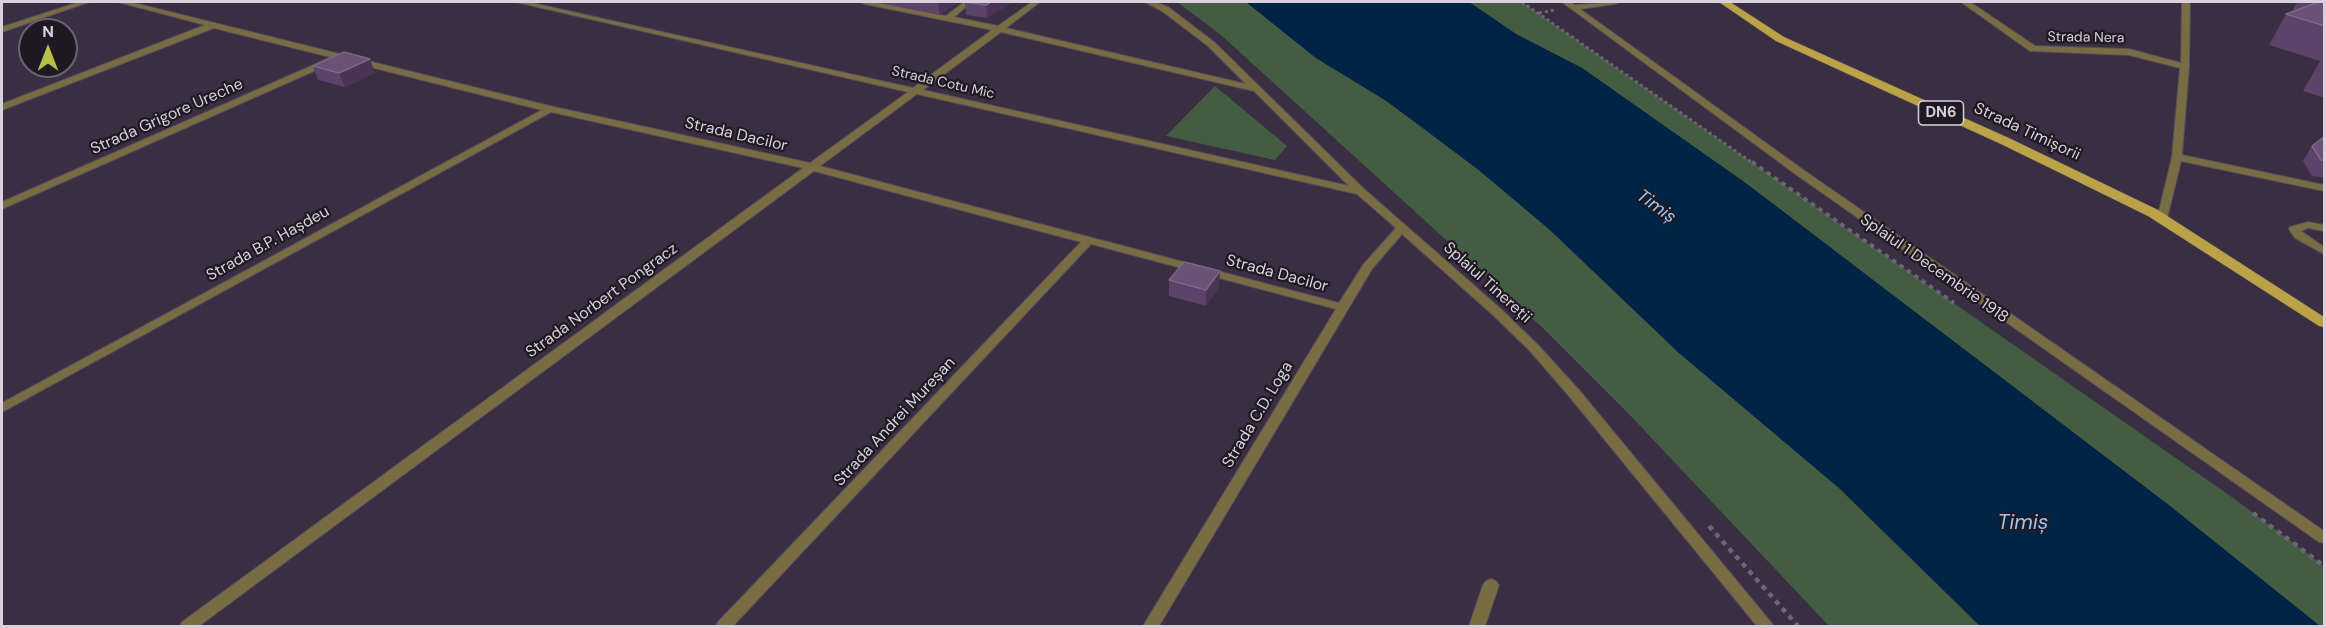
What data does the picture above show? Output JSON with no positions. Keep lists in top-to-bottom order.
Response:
{
  "streets": {
    "main road": ["DN6", "Strada Timișorii"],
    "street": [
      "Strada Nera",
      "Strada Cotu Mic",
      "Strada Grigore Ureche",
      "Strada Dacilor",
      "Strada B.P. Hașdeu",
      "Splaiul 1 Decembrie 1918",
      "Splaiul Tinereții",
      "Strada Norbert Pongracz",
      "Strada C.D. Loga",
      "Strada Andrei Mureșan"
    ]
  },
  "crossings": [
    ["Strada Cotu Mic", "Splaiul Tinereții"],
    ["Strada Cotu Mic", "Strada Norbert Pongracz"],
    ["Strada Grigore Ureche", "Strada Dacilor"],
    ["Strada Dacilor", "Strada B.P. Hașdeu"],
    ["Strada Dacilor", "Strada Norbert Pongracz"],
    ["Strada Dacilor", "Strada C.D. Loga"],
    ["Strada Dacilor", "Strada Andrei Mureșan"],
    ["Splaiul Tinereții", "Strada C.D. Loga"]
  ],
  "water": ["Timiș"],
  "north": "top"
}
